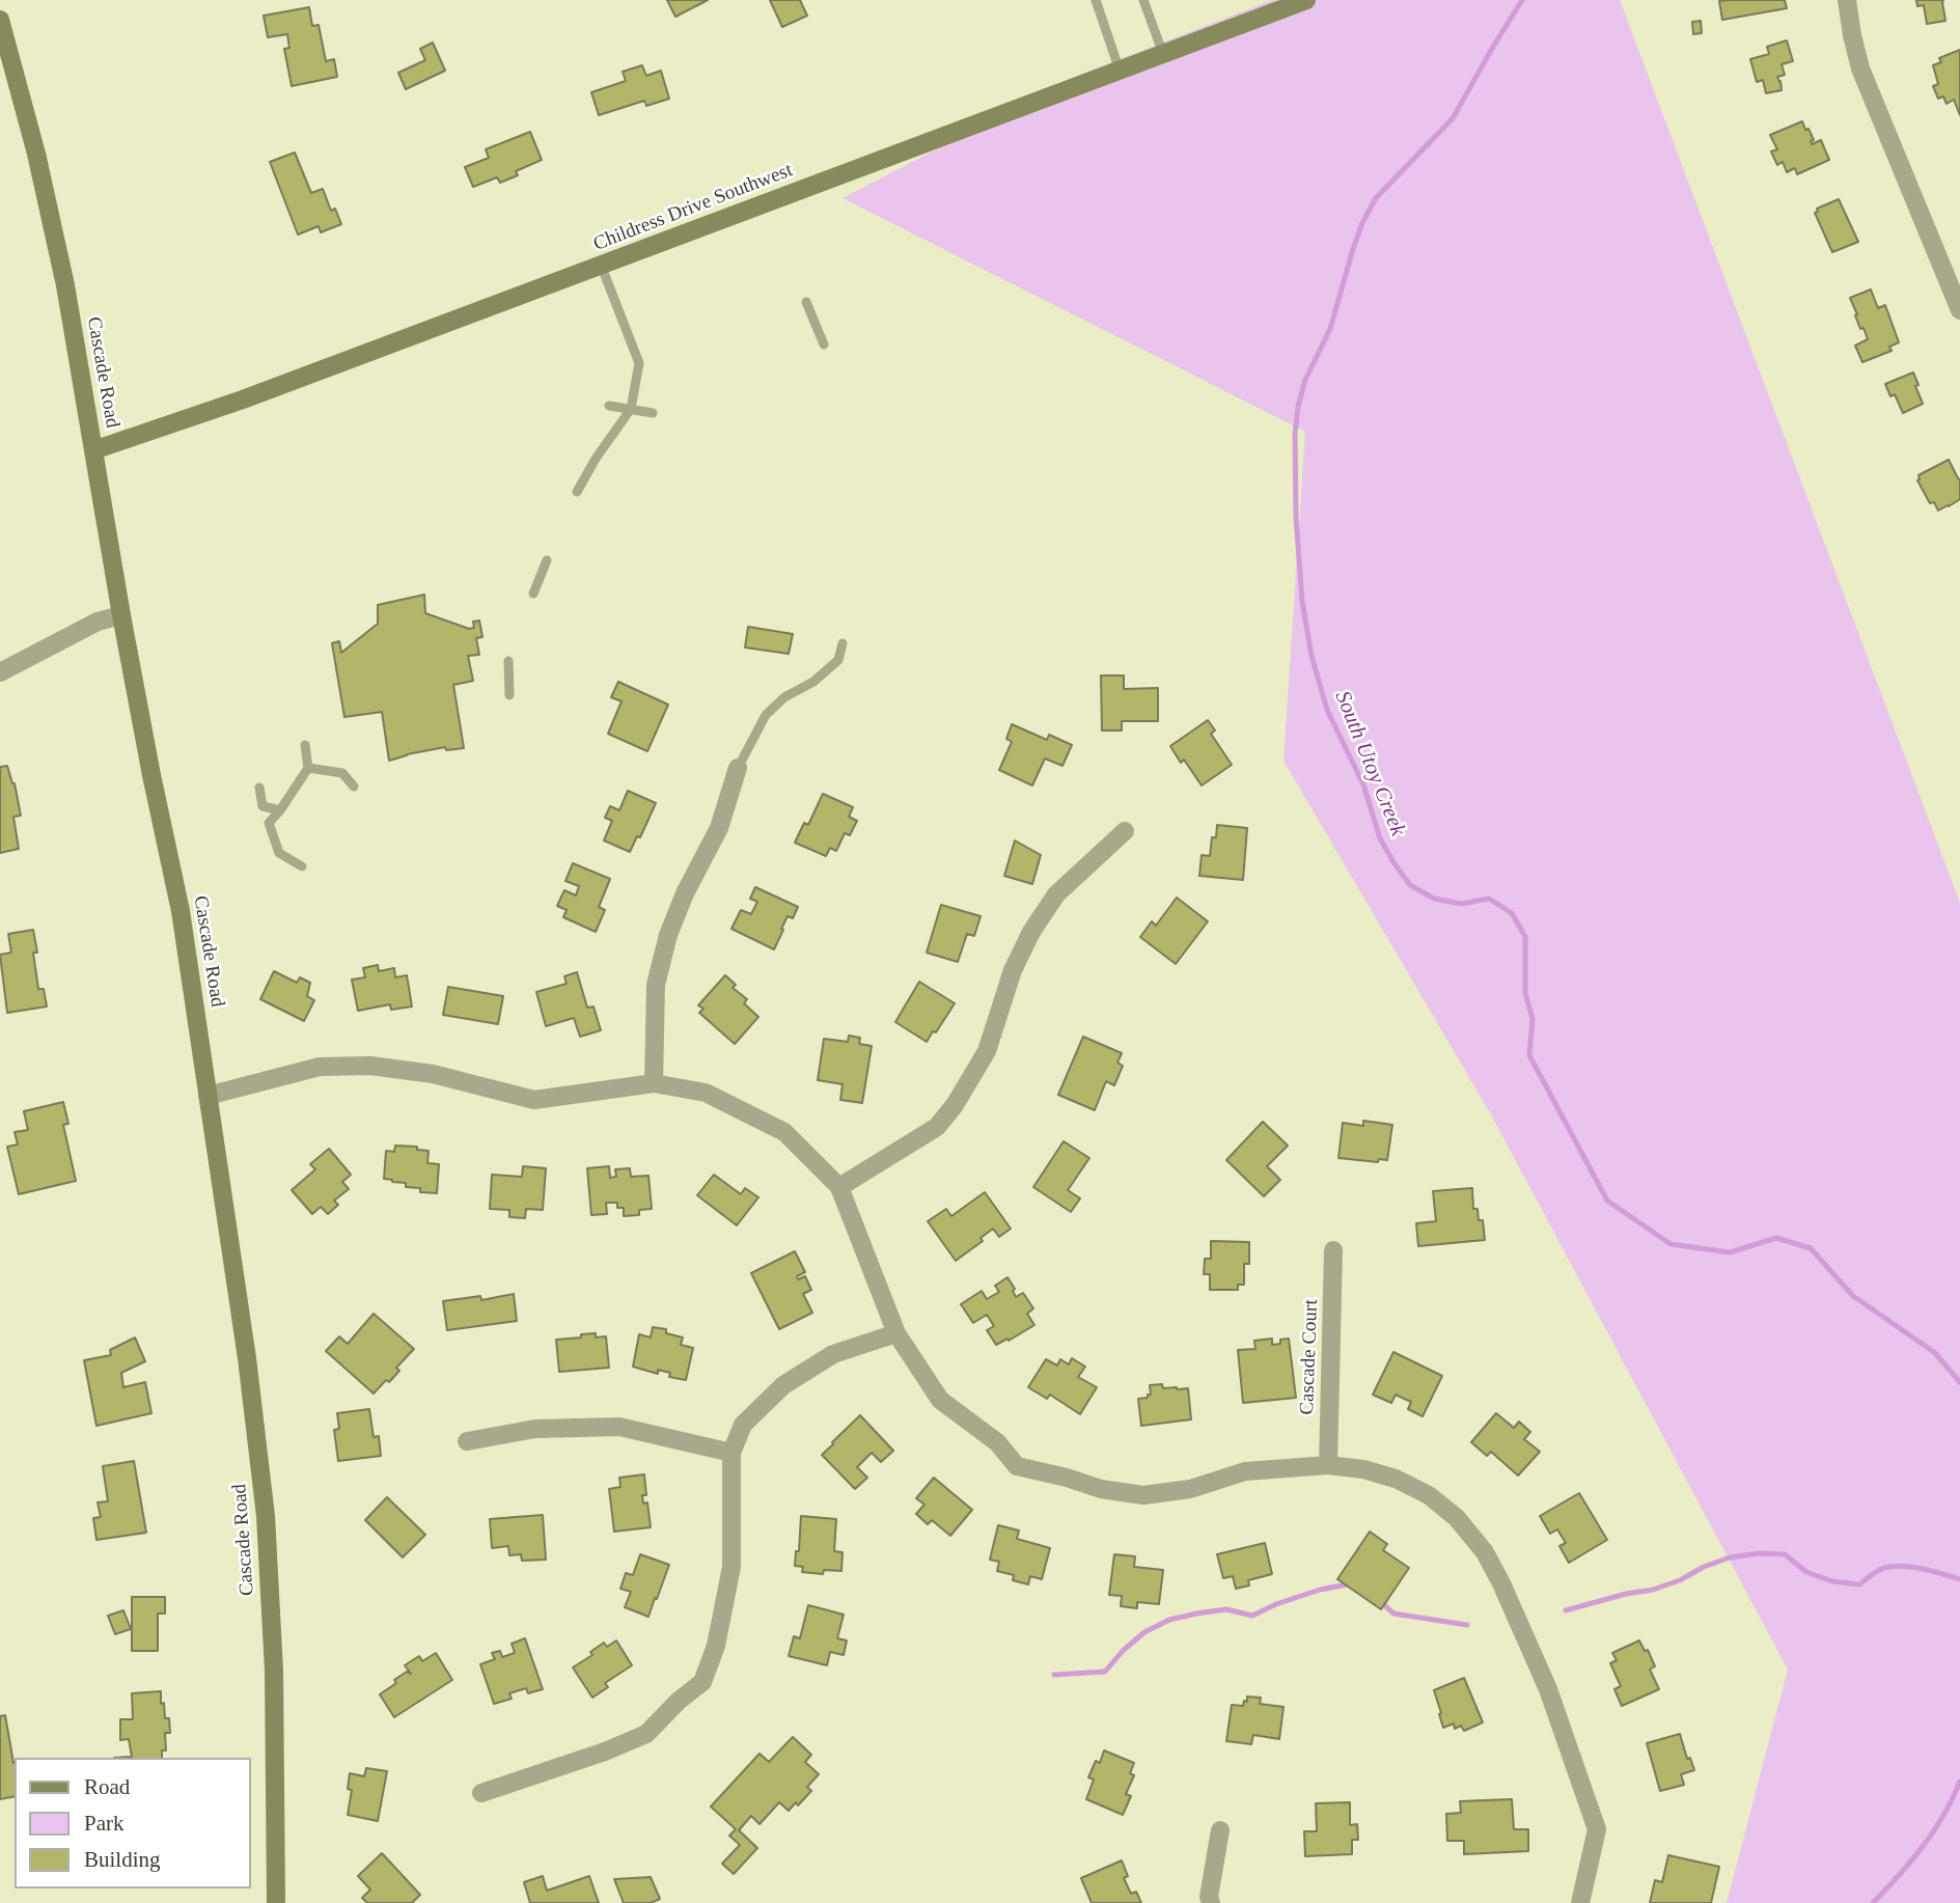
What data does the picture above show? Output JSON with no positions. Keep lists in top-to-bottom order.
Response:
{
  "streets": {
    "main road": ["Childress Drive Southwest", "Cascade Road"],
    "street": ["Cascade Court"]
  },
  "crossings": [
    ["Childress Drive Southwest", "Cascade Road"]
  ],
  "water": ["South Utoy Creek"],
  "legend": ["Road", "Park", "Building"]
}
